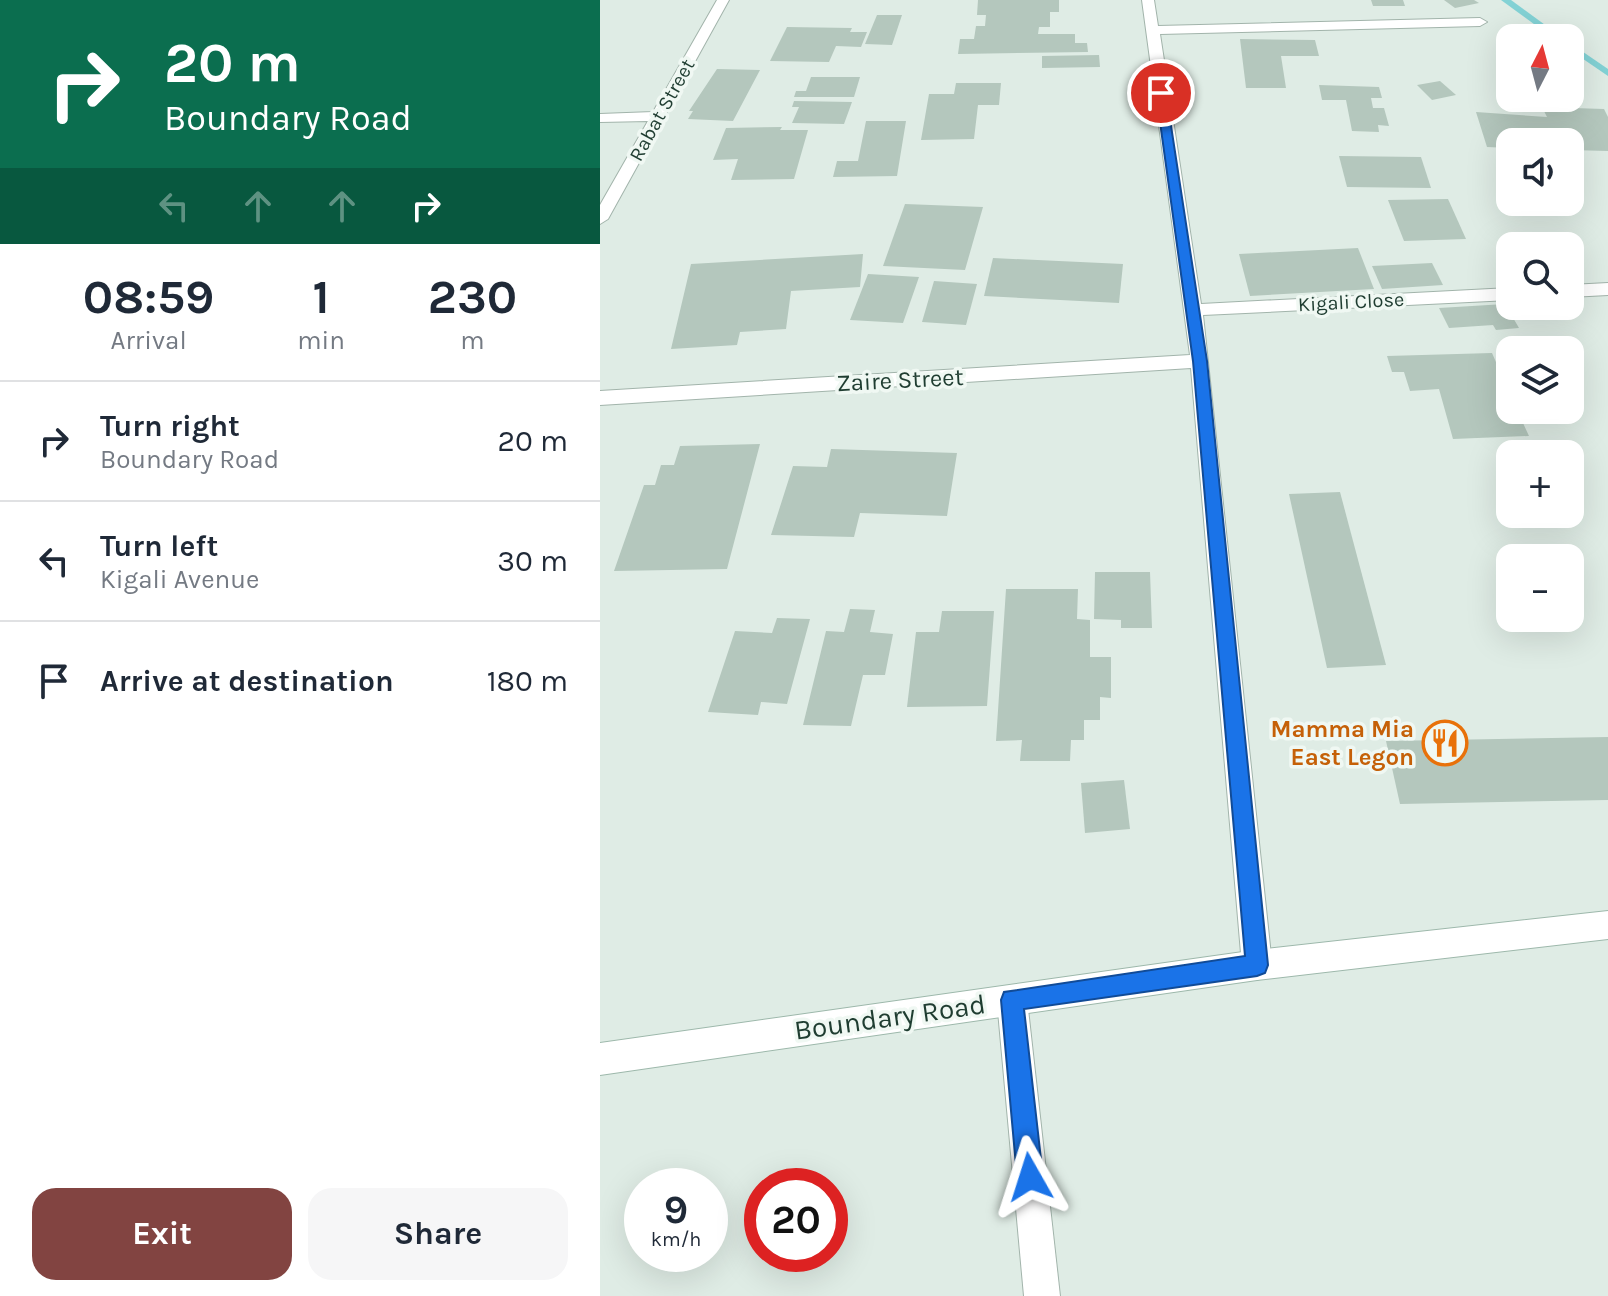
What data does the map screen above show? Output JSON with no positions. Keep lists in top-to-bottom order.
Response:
{
  "streets": {
    "street": [
      "Rabat Street",
      "Kigali Close",
      "Zaire Street",
      "Boundary Road"
    ]
  },
  "places": {
    "restaurant": ["Mamma Mia East Legon"]
  },
  "north": "top",
  "page": {
    "turn": ["20 m", "Boundary Road"],
    "map_buttons": ["+", "−"],
    "eta": [
      "08:59",
      "Arrival",
      "1",
      "min",
      "230",
      "m"
    ],
    "list": [
      {
        "name": "Turn right",
        "note": "Boundary Road",
        "value": "20 m"
      },
      {
        "name": "Turn left",
        "note": "Kigali Avenue",
        "value": "30 m"
      },
      {
        "name": "Arrive at destination",
        "value": "180 m"
      }
    ],
    "speed": "9 km/h",
    "limit": "20",
    "buttons": ["Exit", "Share"]
  }
}
